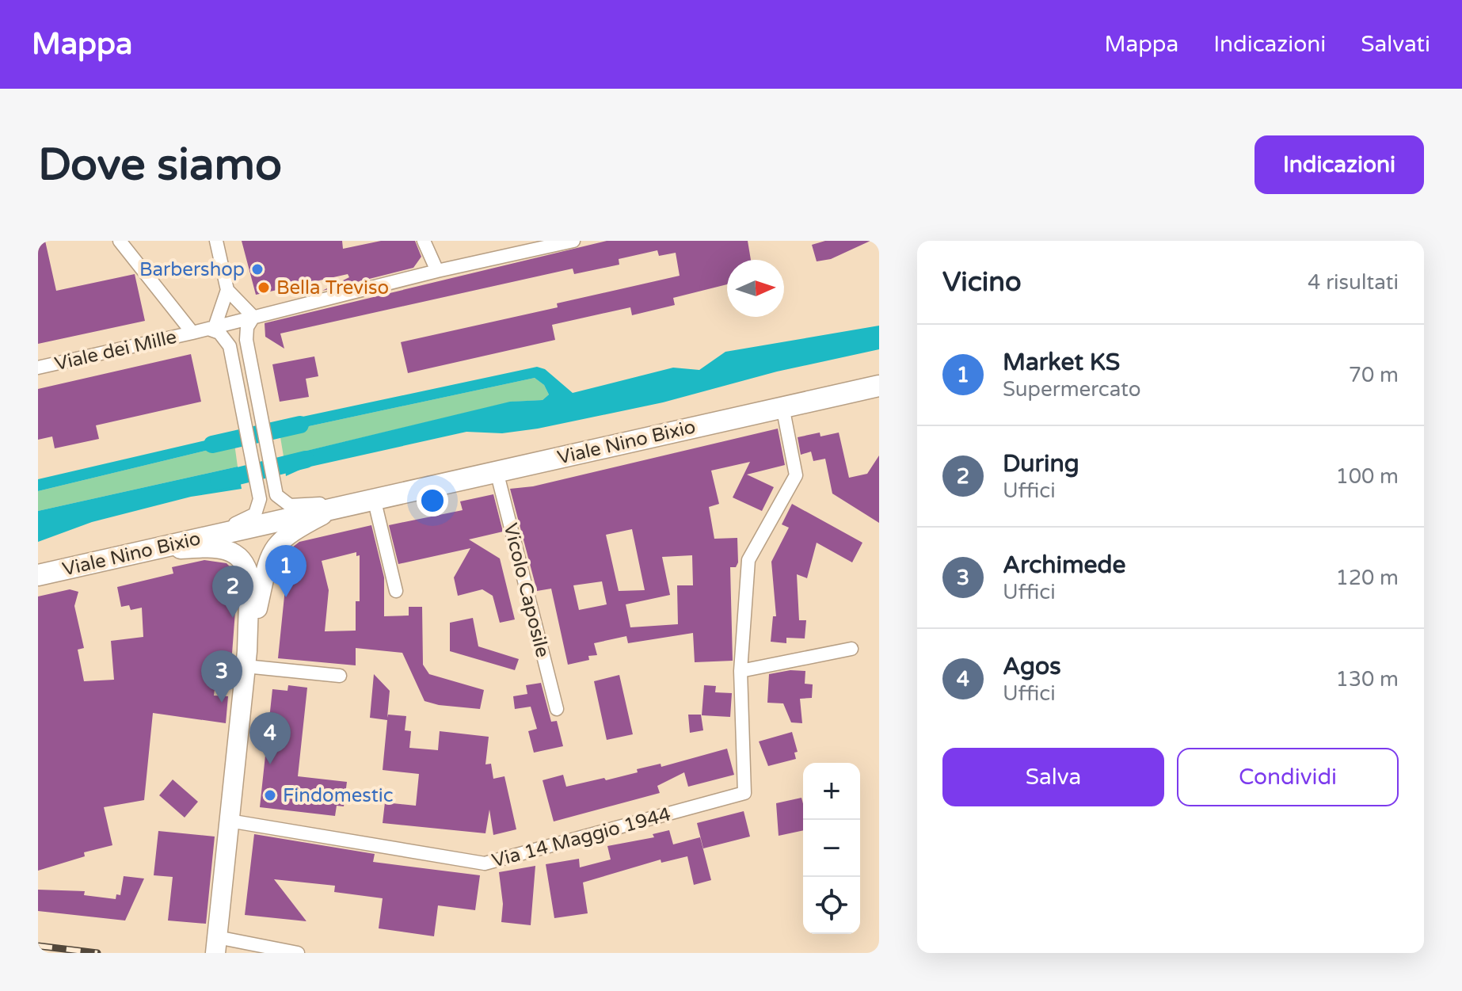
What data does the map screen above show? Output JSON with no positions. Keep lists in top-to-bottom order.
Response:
{
  "streets": {
    "main road": ["Viale Nino Bixio"],
    "street": ["Viale dei Mille", "Vicolo Caposile", "Via 14 Maggio 1944"]
  },
  "crossings": [
    ["Viale Nino Bixio", "Vicolo Caposile"]
  ],
  "places": ["Barbershop", "Bella Treviso", "Findomestic"],
  "north": "right",
  "page": {
    "header": "Mappa",
    "nav": ["Mappa", "Indicazioni", "Salvati"],
    "buttons": [
      "Indicazioni",
      ["Salva", "Condividi"]
    ],
    "title": "Dove siamo",
    "heading": ["Vicino", "4 risultati"],
    "list": [
      {
        "mark": "1",
        "name": "Market KS",
        "note": "Supermercato",
        "value": "70 m"
      },
      {
        "mark": "2",
        "name": "During",
        "note": "Uffici",
        "value": "100 m"
      },
      {
        "mark": "3",
        "name": "Archimede",
        "note": "Uffici",
        "value": "120 m"
      },
      {
        "mark": "4",
        "name": "Agos",
        "note": "Uffici",
        "value": "130 m"
      }
    ],
    "pins": [
      "1",
      "2",
      "3",
      "4"
    ],
    "map_buttons": ["+", "−"]
  }
}
